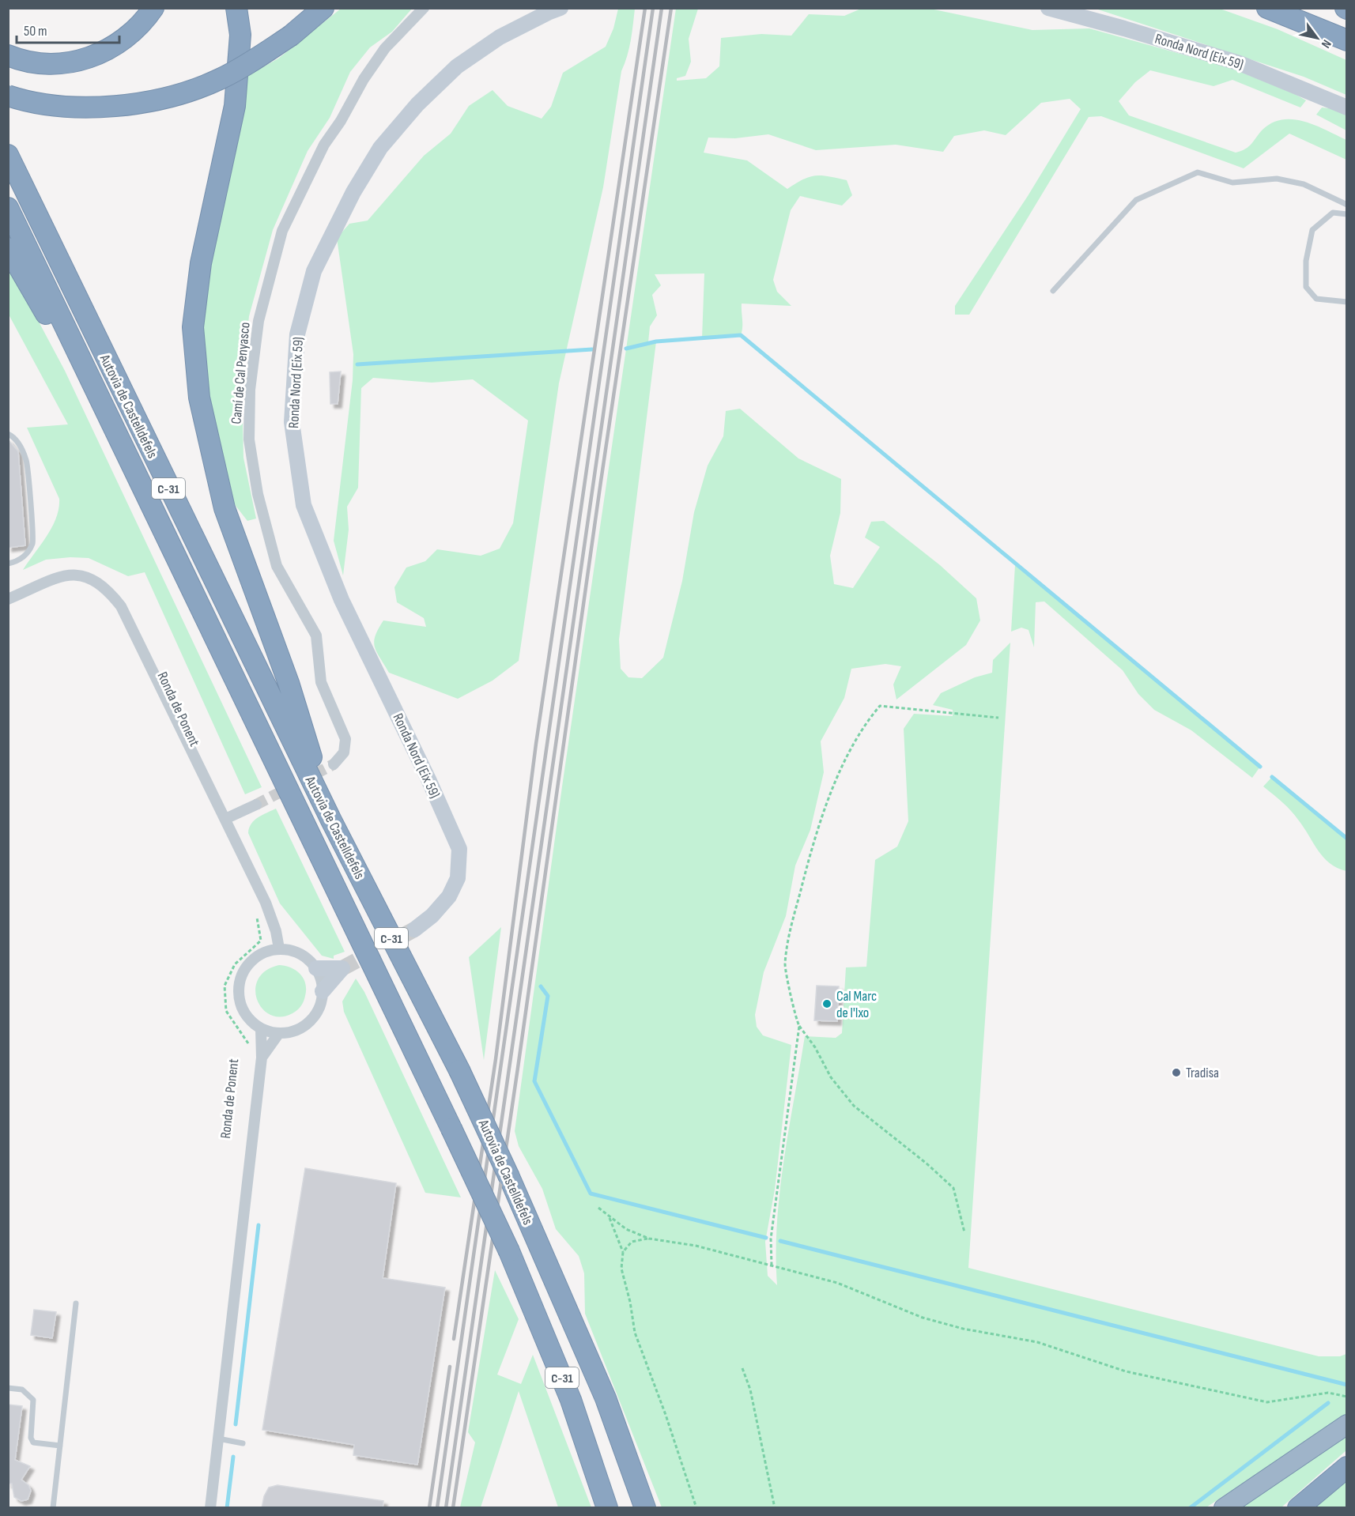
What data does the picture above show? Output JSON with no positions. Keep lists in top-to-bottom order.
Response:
{
  "streets": {
    "highway": ["Autovia de Castelldefels", "C-31"],
    "main road": ["Ronda Nord (Eix 59)"],
    "street": ["Camí de Cal Penyasco", "Ronda de Ponent"]
  },
  "places": ["Cal Marc de l'Ixo", "Tradisa"],
  "scale_bar": "50 m",
  "north": "bottom right"
}
